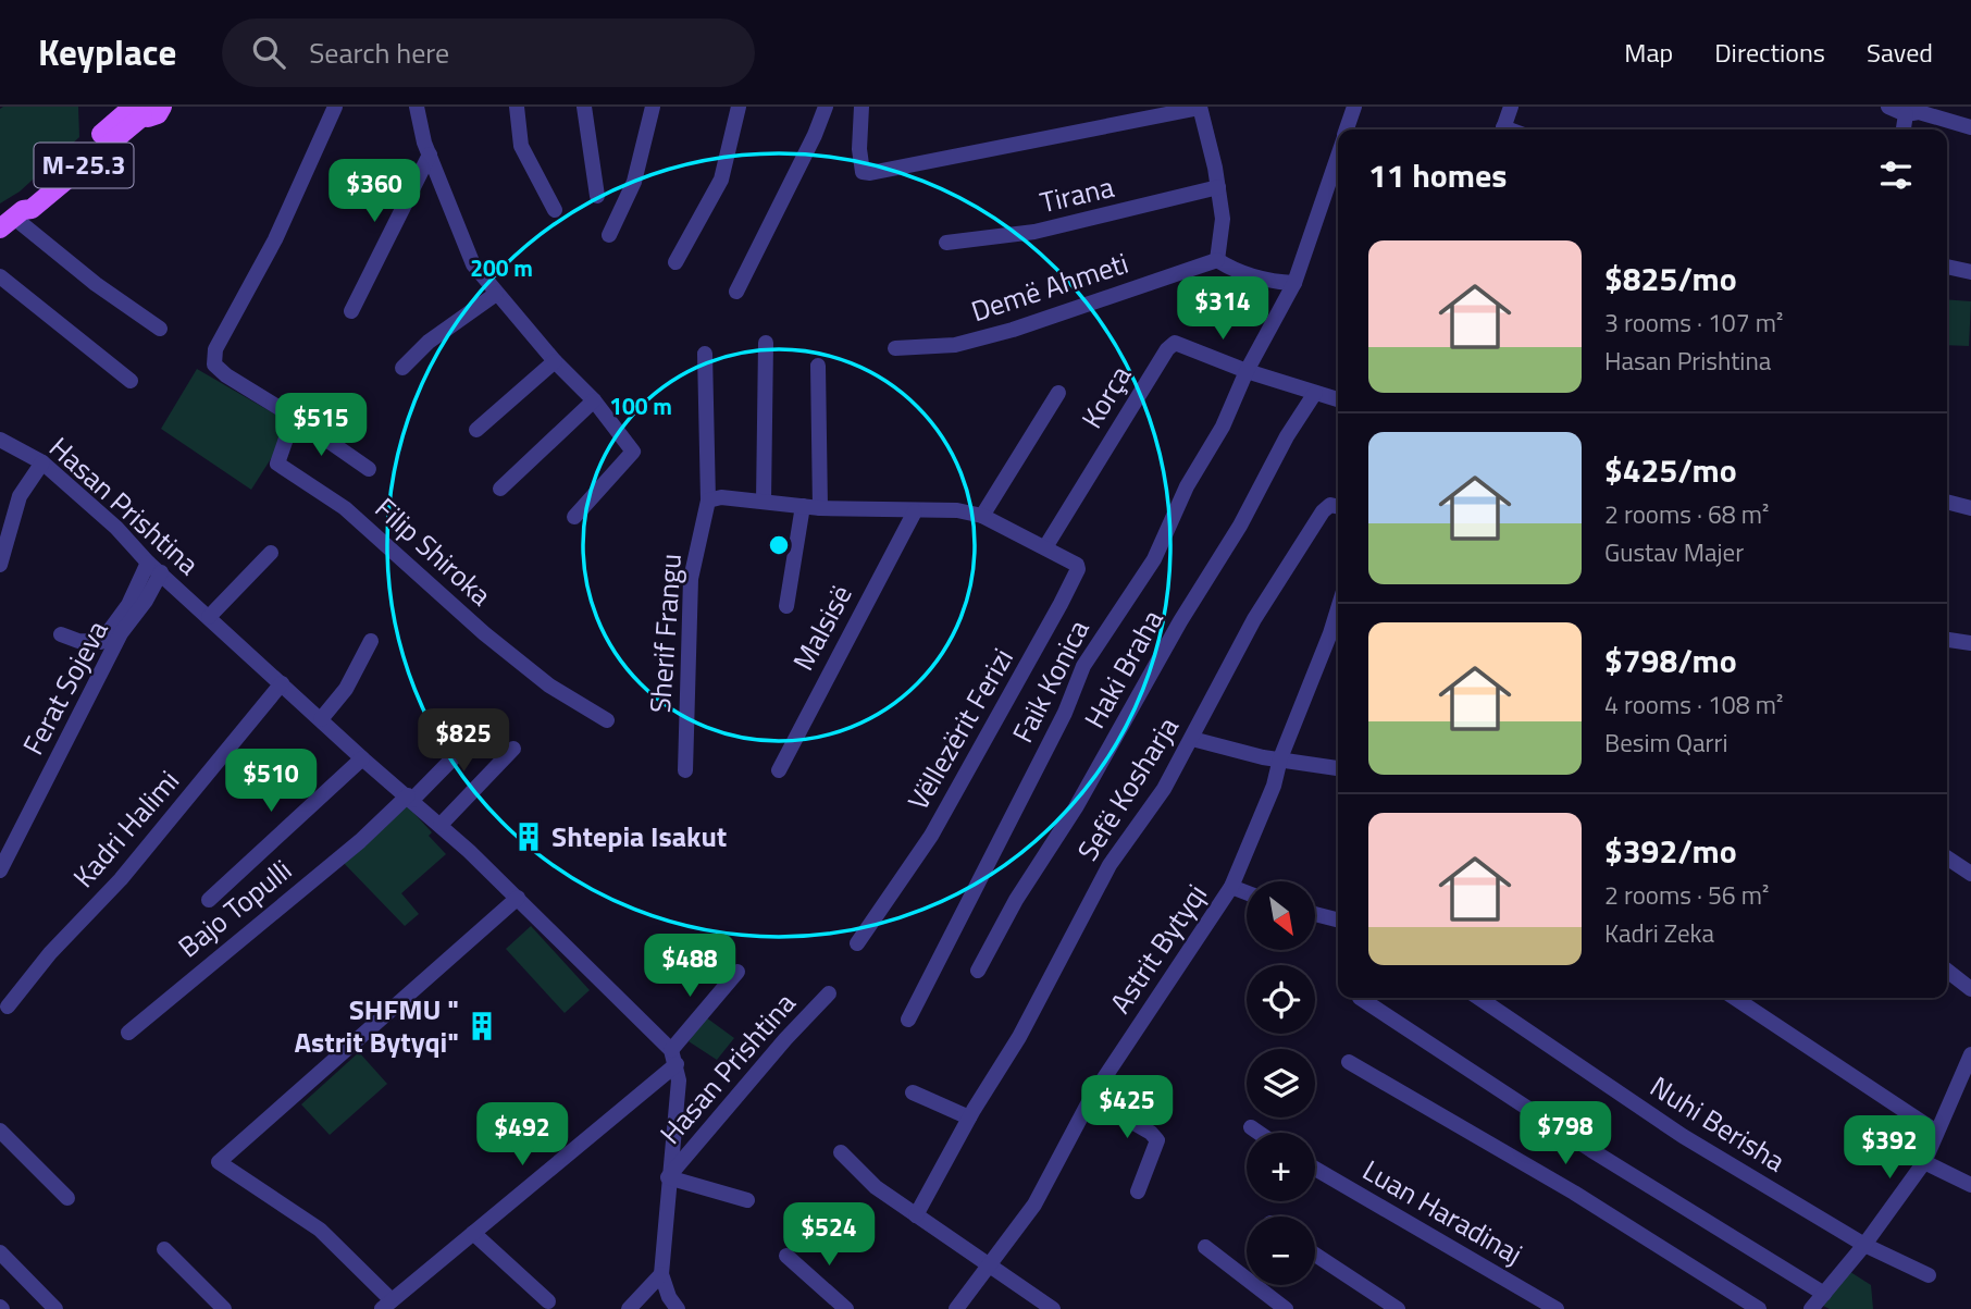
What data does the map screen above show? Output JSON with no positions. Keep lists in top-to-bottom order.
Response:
{
  "streets": {
    "main road": ["M-25.3"],
    "street": [
      "Tirana",
      "Demë Ahmeti",
      "Korça",
      "Hasan Prishtina",
      "Filip Shiroka",
      "Malsisë",
      "Sherif Frangu",
      "Haki Braha",
      "Faik Konica",
      "Ferat Sojeva",
      "Vëllezërit Ferizi",
      "Sefë Kosharja",
      "Kadri Halimi",
      "Bajo Topulli",
      "Astrit Bytyqi",
      "Nuhi Berisha",
      "Luan Haradinaj"
    ]
  },
  "crossings": [
    ["Korça", "Faik Konica"],
    ["Korça", "Vëllezërit Ferizi"],
    ["Hasan Prishtina", "Ferat Sojeva"],
    ["Hasan Prishtina", "Kadri Halimi"],
    ["Hasan Prishtina", "Bajo Topulli"]
  ],
  "places": {
    "building": ["Shtepia Isakut", "SHFMU \" Astrit Bytyqi\""]
  },
  "north": "bottom right",
  "page": {
    "header": "Keyplace",
    "search": "Search here",
    "nav": ["Map", "Directions", "Saved"],
    "heading": "11 homes",
    "price": [
      "$360",
      "$314",
      "$515",
      "$825",
      "$510",
      "$488",
      "$425",
      "$798",
      "$492",
      "$392",
      "$524"
    ],
    "list": [
      {
        "name": "$825/mo",
        "note": "3 rooms · 107 m² · Hasan Prishtina"
      },
      {
        "name": "$425/mo",
        "note": "2 rooms · 68 m² · Gustav Majer"
      },
      {
        "name": "$798/mo",
        "note": "4 rooms · 108 m² · Besim Qarri"
      },
      {
        "name": "$392/mo",
        "note": "2 rooms · 56 m² · Kadri Zeka"
      }
    ],
    "map_buttons": ["+", "−"]
  },
  "rings": ["200 m", "100 m"]
}
